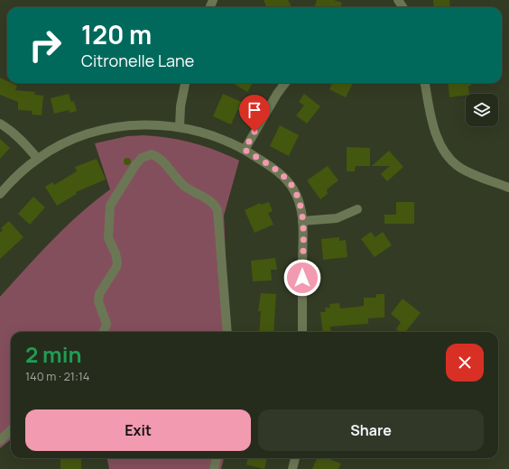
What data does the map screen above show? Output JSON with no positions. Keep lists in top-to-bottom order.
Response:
{
  "page": {
    "turn": ["120 m", "Citronelle Lane"],
    "heading": ["2 min", "140 m · 21:14"],
    "buttons": ["Exit", "Share"]
  }
}
